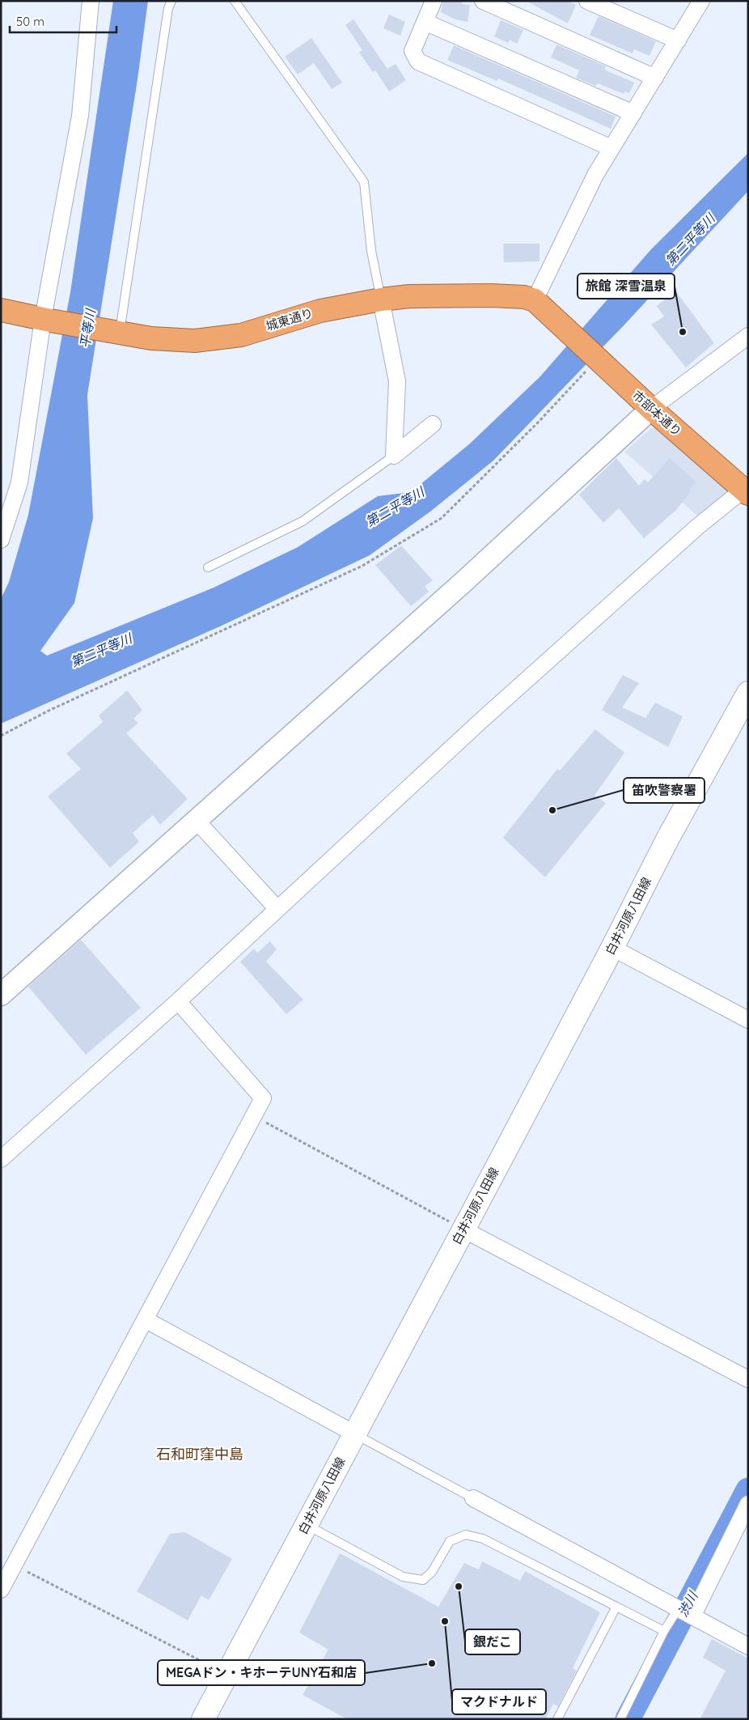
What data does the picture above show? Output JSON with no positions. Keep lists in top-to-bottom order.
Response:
{
  "streets": {
    "highway": ["城東通り", "市部本通り"],
    "main road": ["白井河原八田線"]
  },
  "crossings": [
    ["城東通り", "市部本通り"]
  ],
  "districts": ["石和町窪中島"],
  "water": ["第二平等川", "平等川", "渋川"],
  "places": [
    "旅館 深雪温泉",
    "笛吹警察署",
    "銀だこ",
    "マクドナルド",
    "MEGAドン・キホーテUNY石和店"
  ],
  "scale_bar": "50 m"
}
